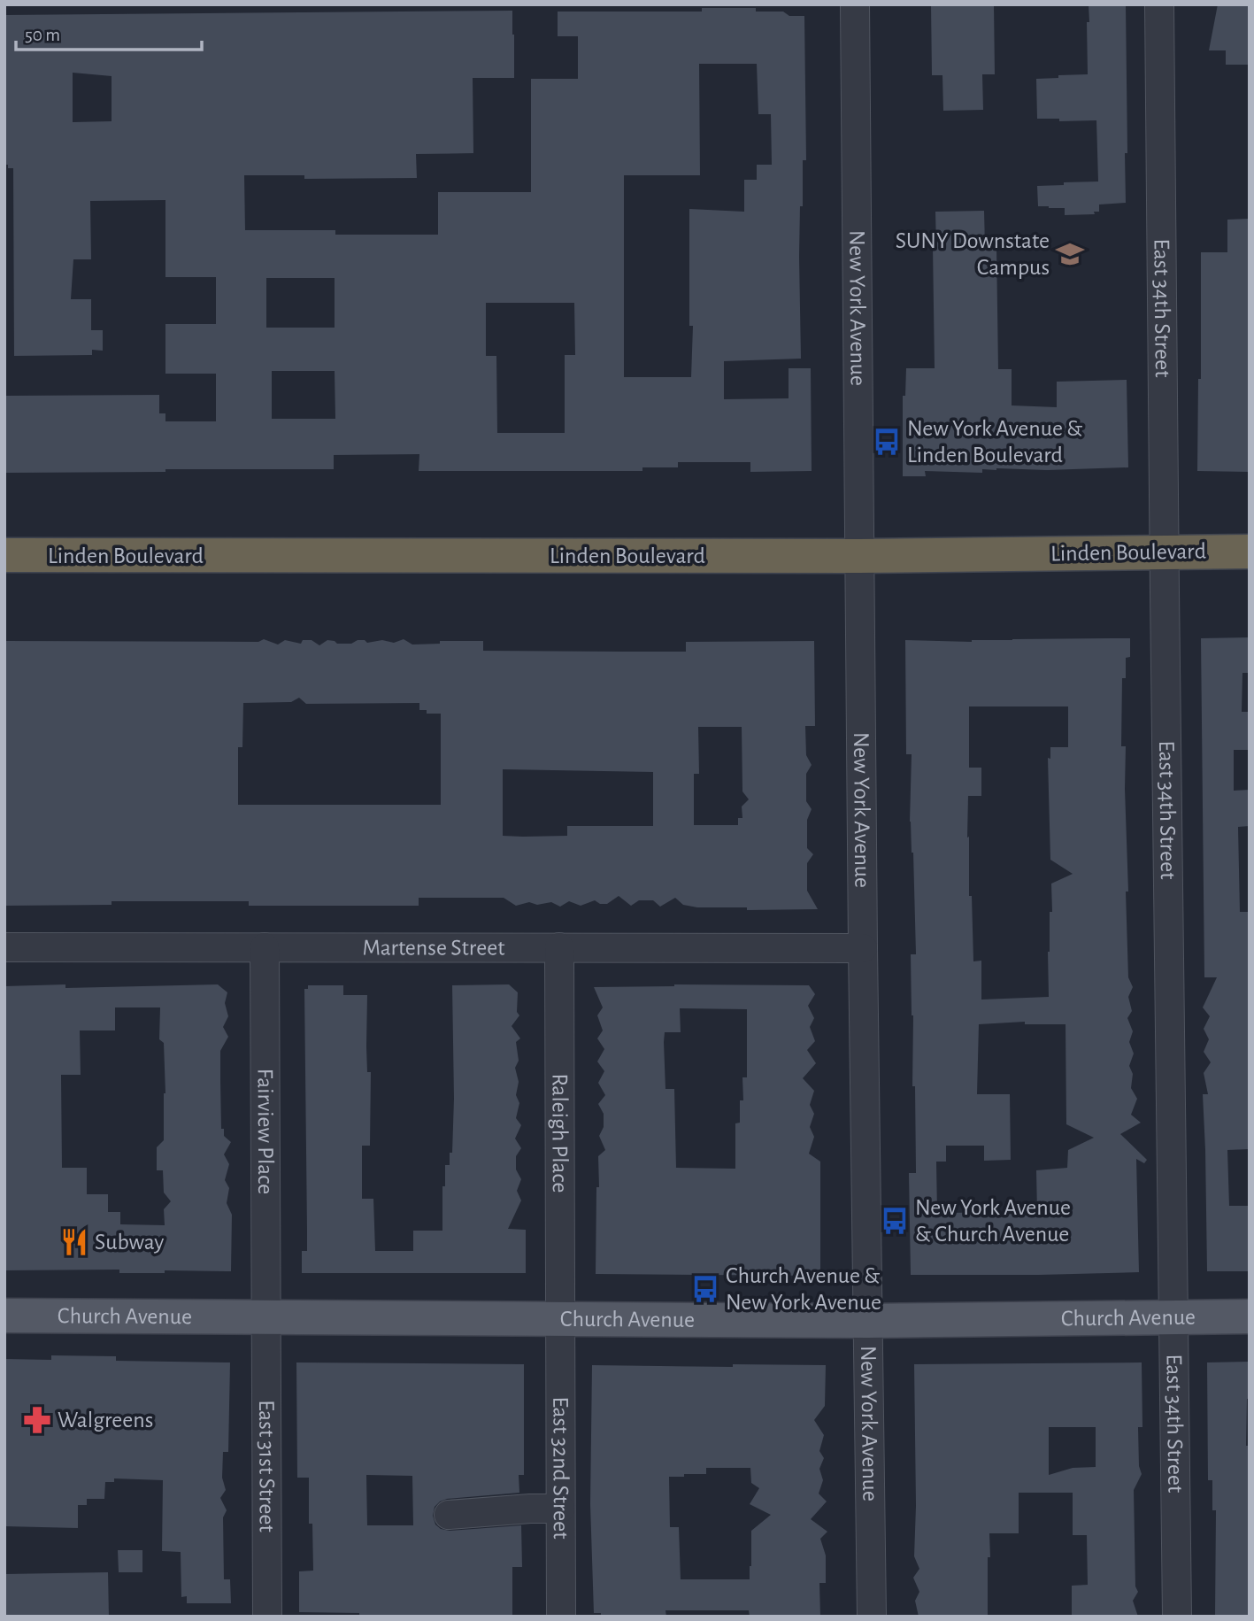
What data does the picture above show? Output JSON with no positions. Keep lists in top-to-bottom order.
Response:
{
  "streets": {
    "highway": ["Linden Boulevard"],
    "main road": ["Church Avenue"],
    "street": [
      "New York Avenue",
      "East 34th Street",
      "Martense Street",
      "Fairview Place",
      "Raleigh Place",
      "East 31st Street",
      "East 32nd Street"
    ]
  },
  "crossings": [
    ["New York Avenue", "Linden Boulevard"],
    ["New York Avenue", "Martense Street"],
    ["New York Avenue", "Church Avenue"],
    ["East 34th Street", "Linden Boulevard"],
    ["East 34th Street", "Church Avenue"],
    ["Martense Street", "Fairview Place"],
    ["Martense Street", "Raleigh Place"],
    ["Fairview Place", "Church Avenue"],
    ["Fairview Place", "East 31st Street"],
    ["Raleigh Place", "Church Avenue"],
    ["Raleigh Place", "East 32nd Street"],
    ["Church Avenue", "East 31st Street"],
    ["Church Avenue", "East 32nd Street"]
  ],
  "places": {
    "school or university": ["SUNY Downstate Campus"],
    "bus stop": ["New York Avenue & Linden Boulevard", "New York Avenue & Church Avenue", "Church Avenue & New York Avenue"],
    "restaurant": ["Subway"],
    "pharmacy": ["Walgreens"]
  },
  "scale_bar": "50 m"
}
